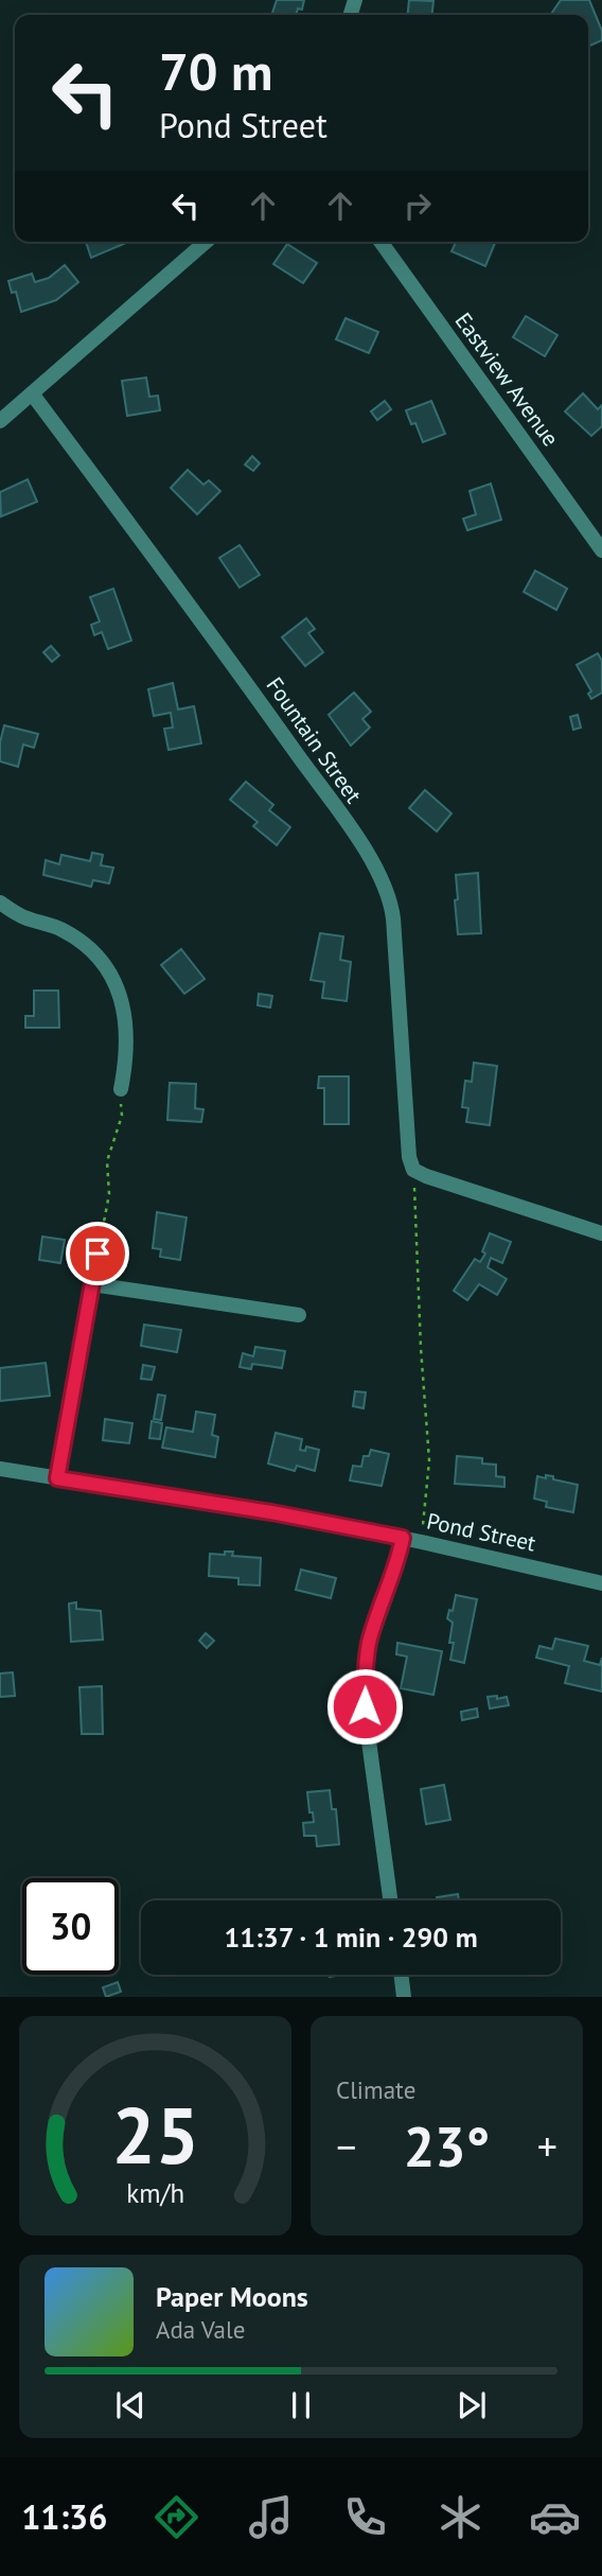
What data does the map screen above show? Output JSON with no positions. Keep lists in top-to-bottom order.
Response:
{
  "streets": {
    "street": ["Eastview Avenue", "Fountain Street", "Pond Street"]
  },
  "page": {
    "turn": ["70 m", "Pond Street"],
    "limit": "30",
    "trip": "11:37 · 1 min · 290 m",
    "tile": "Climate",
    "heat": ["−", "23°", "+"],
    "song": ["Paper Moons", "Ada Vale"],
    "tabs": "11:36",
    "gauge": ["25", "km/h"]
  }
}
